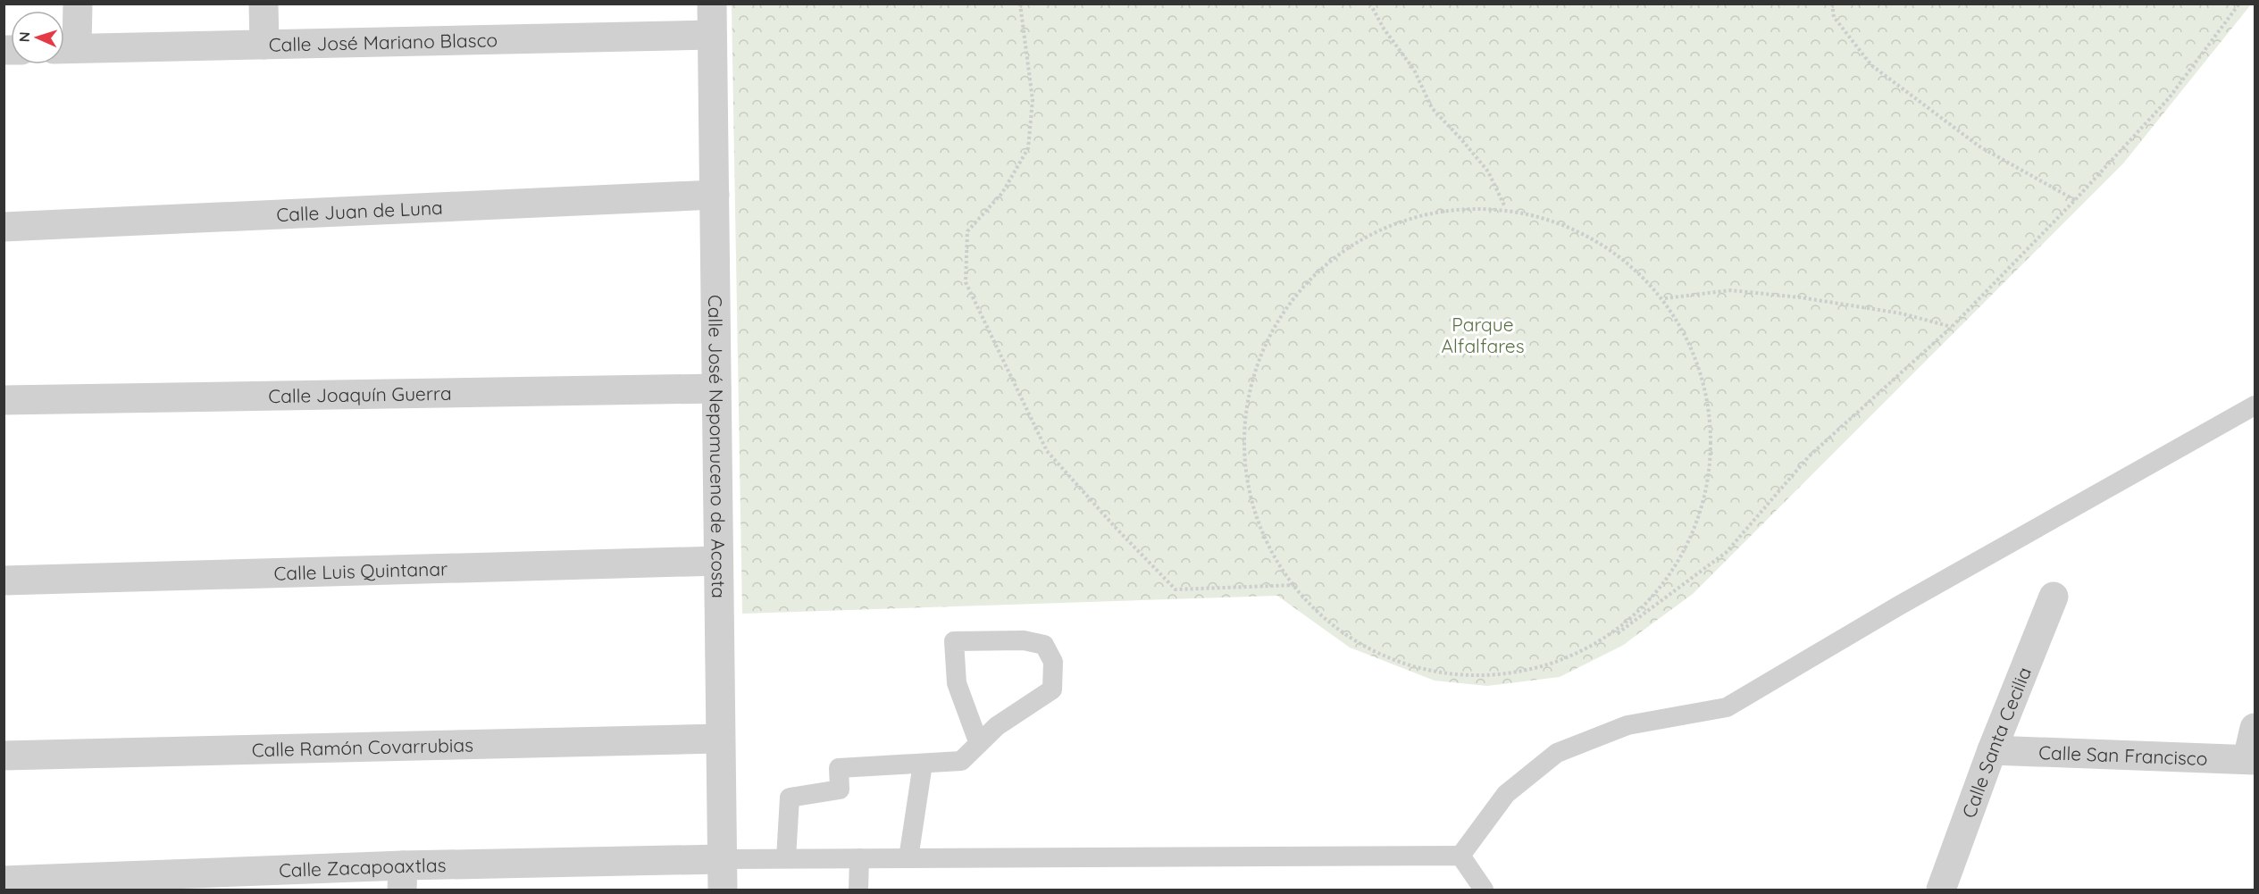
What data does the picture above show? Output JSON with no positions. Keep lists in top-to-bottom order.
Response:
{
  "streets": {
    "street": [
      "Calle José Mariano Blasco",
      "Calle Juan de Luna",
      "Calle Joaquín Guerra",
      "Calle José Nepomuceno de Acosta",
      "Calle Luis Quintanar",
      "Calle Santa Cecilia",
      "Calle Ramón Covarrubias",
      "Calle San Francisco",
      "Calle Zacapoaxtlas"
    ]
  },
  "crossings": [
    ["Calle José Mariano Blasco", "Calle José Nepomuceno de Acosta"],
    ["Calle Juan de Luna", "Calle José Nepomuceno de Acosta"],
    ["Calle Joaquín Guerra", "Calle José Nepomuceno de Acosta"],
    ["Calle José Nepomuceno de Acosta", "Calle Luis Quintanar"],
    ["Calle José Nepomuceno de Acosta", "Calle Ramón Covarrubias"],
    ["Calle José Nepomuceno de Acosta", "Calle Zacapoaxtlas"],
    ["Calle Santa Cecilia", "Calle San Francisco"]
  ],
  "parks": ["Parque Alfalfares"],
  "north": "left"
}
